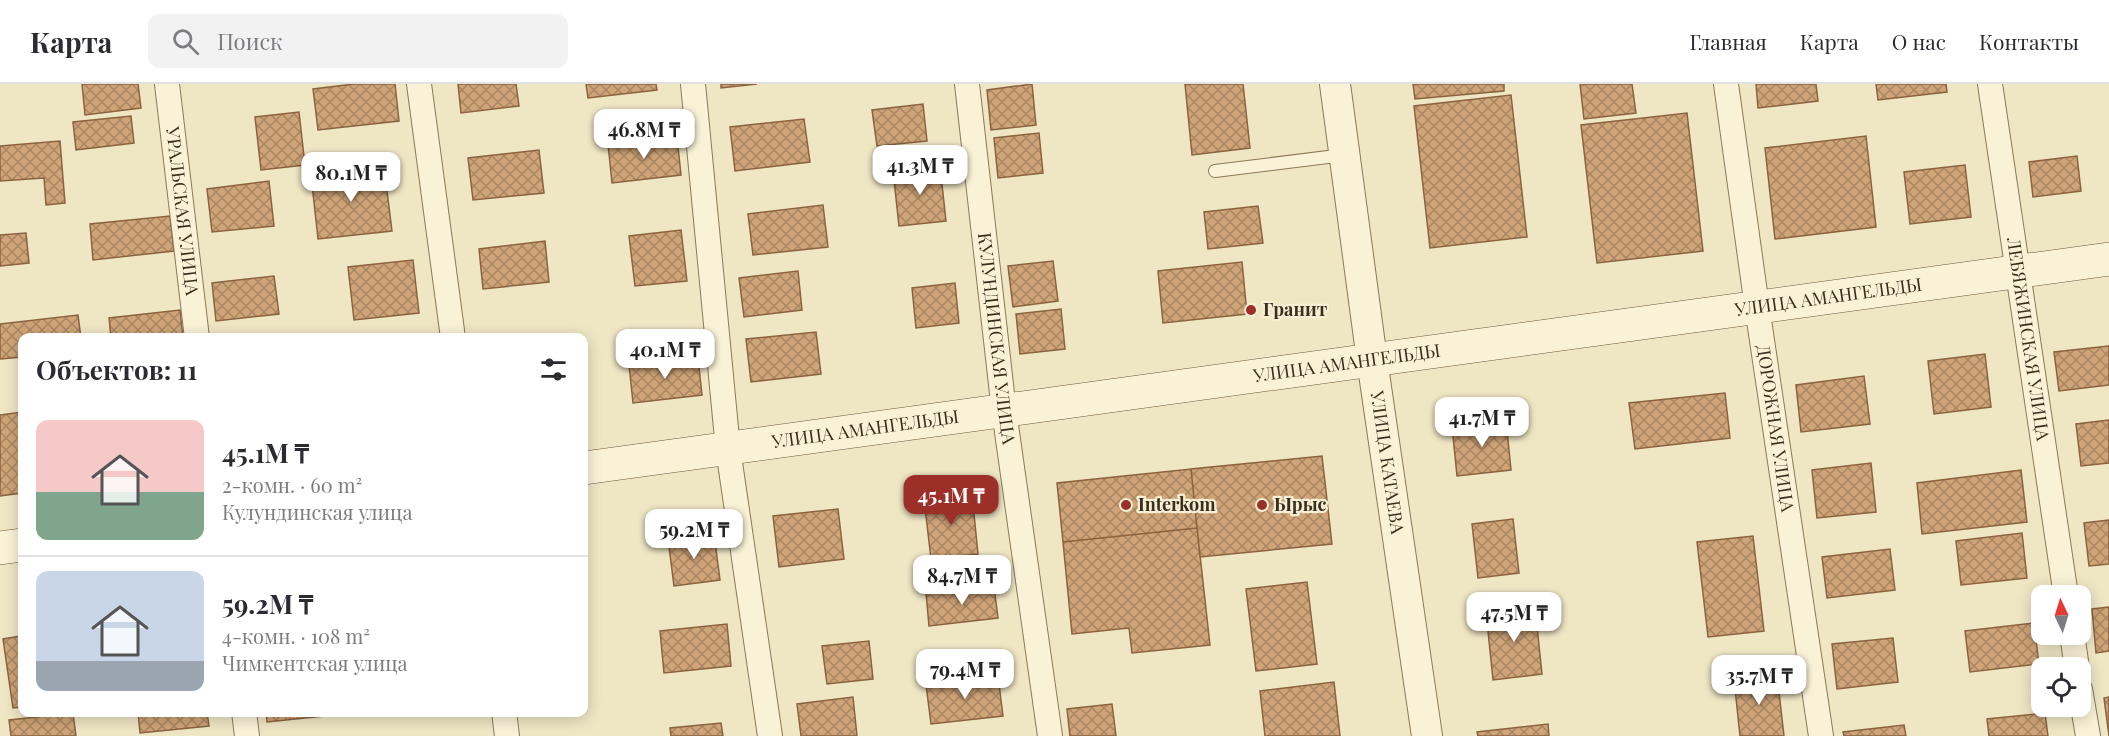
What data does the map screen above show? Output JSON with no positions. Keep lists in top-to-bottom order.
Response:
{
  "streets": {
    "main road": ["УЛИЦА АМАНГЕЛЬДЫ"],
    "street": [
      "УРАЛЬСКАЯ УЛИЦА",
      "КУЛУНДИНСКАЯ УЛИЦА",
      "ЛЕБЯЖИНСКАЯ УЛИЦА",
      "ДОРОЖНАЯ УЛИЦА",
      "УЛИЦА КАТАЕВА"
    ]
  },
  "crossings": [
    ["УЛИЦА АМАНГЕЛЬДЫ", "КУЛУНДИНСКАЯ УЛИЦА"],
    ["УЛИЦА АМАНГЕЛЬДЫ", "ЛЕБЯЖИНСКАЯ УЛИЦА"],
    ["УЛИЦА АМАНГЕЛЬДЫ", "ДОРОЖНАЯ УЛИЦА"],
    ["УЛИЦА АМАНГЕЛЬДЫ", "УЛИЦА КАТАЕВА"]
  ],
  "places": ["Гранит", "Interkom", "Ырыс"],
  "north": "top",
  "page": {
    "header": "Карта",
    "search": "Поиск",
    "nav": [
      "Главная",
      "Карта",
      "О нас",
      "Контакты"
    ],
    "price": [
      "46.8M ₸",
      "41.3M ₸",
      "80.1M ₸",
      "40.1M ₸",
      "41.7M ₸",
      "45.1M ₸",
      "59.2M ₸",
      "84.7M ₸",
      "47.5M ₸",
      "79.4M ₸",
      "35.7M ₸"
    ],
    "heading": "Объектов: 11",
    "list": [
      {
        "name": "45.1M ₸",
        "note": "2-комн. · 60 m² · Кулундинская улица"
      },
      {
        "name": "59.2M ₸",
        "note": "4-комн. · 108 m² · Чимкентская улица"
      }
    ]
  }
}
